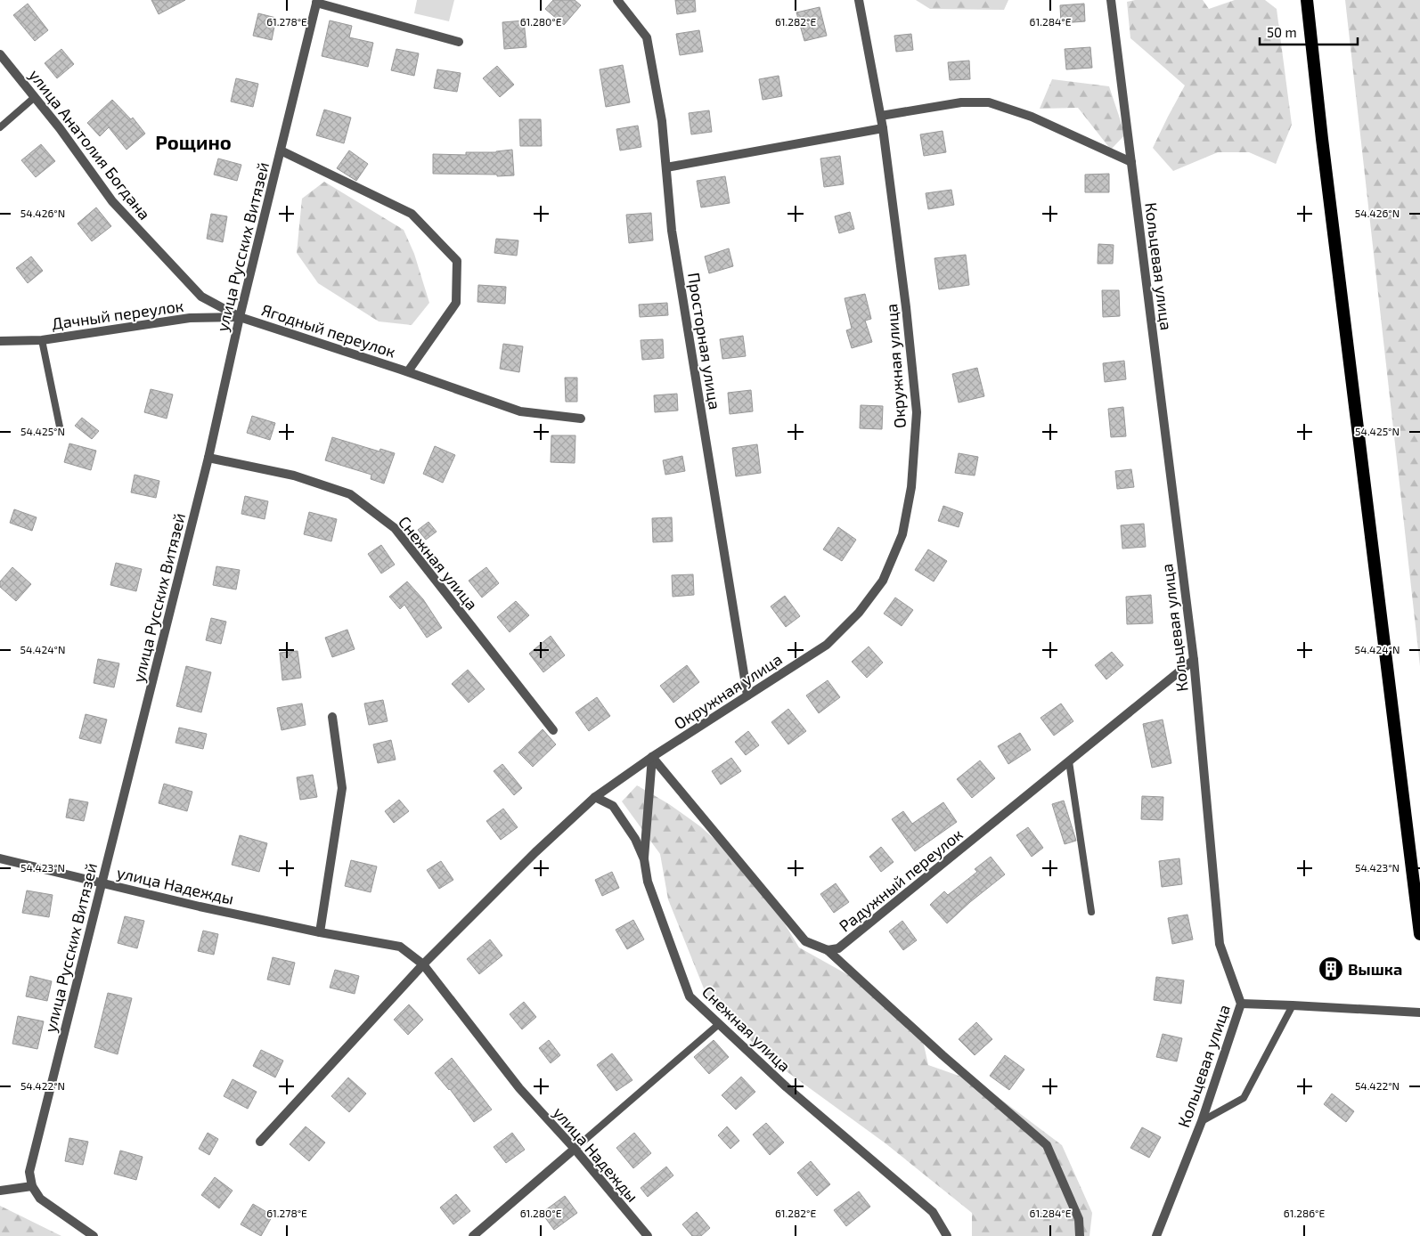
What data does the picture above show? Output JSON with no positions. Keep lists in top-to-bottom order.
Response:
{
  "streets": {
    "street": [
      "улица Анатолия Богдана",
      "улица Русских Витязей",
      "Кольцевая улица",
      "Дачный переулок",
      "Ягодный переулок",
      "Просторная улица",
      "Окружная улица",
      "Снежная улица",
      "Радужный переулок",
      "улица Надежды"
    ]
  },
  "crossings": [
    ["улица Анатолия Богдана", "улица Русских Витязей"],
    ["улица Анатолия Богдана", "Дачный переулок"],
    ["улица Анатолия Богдана", "Ягодный переулок"],
    ["улица Русских Витязей", "Дачный переулок"],
    ["улица Русских Витязей", "Ягодный переулок"],
    ["улица Русских Витязей", "Снежная улица"],
    ["улица Русских Витязей", "улица Надежды"],
    ["Кольцевая улица", "Радужный переулок"],
    ["Дачный переулок", "Ягодный переулок"],
    ["Просторная улица", "Окружная улица"],
    ["Окружная улица", "Снежная улица"],
    ["Окружная улица", "улица Надежды"]
  ],
  "districts": ["Рощино"],
  "places": {
    "building": ["Вышка"]
  },
  "scale_bar": "50 m",
  "coordinates": [
    "61.278°E",
    "61.280°E",
    "61.282°E",
    "61.284°E",
    "54.426°N",
    "54.425°N",
    "54.424°N",
    "54.423°N",
    "54.422°N",
    "61.286°E"
  ]
}
